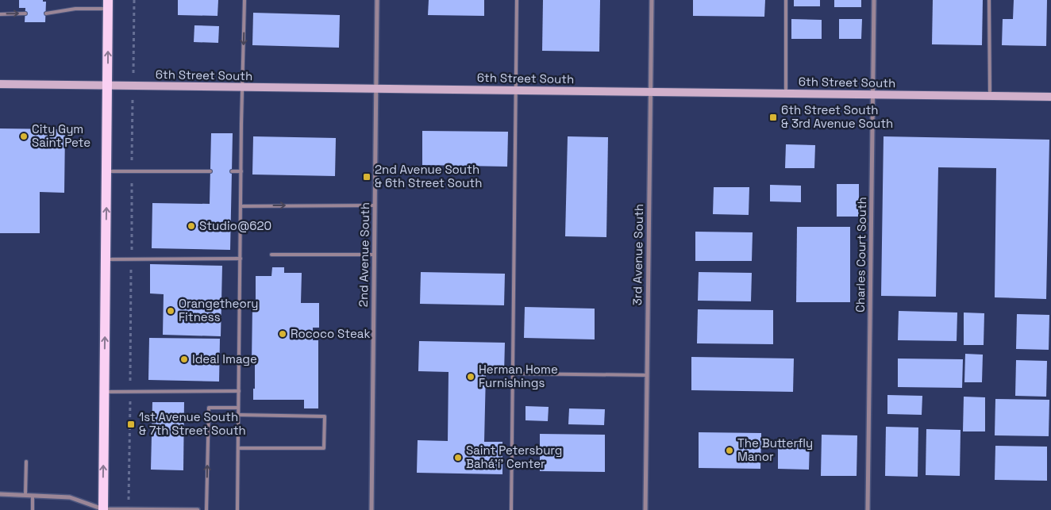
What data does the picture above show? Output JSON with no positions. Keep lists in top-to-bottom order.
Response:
{
  "streets": {
    "street": [
      "6th Street South",
      "2nd Avenue South",
      "3rd Avenue South",
      "Charles Court South"
    ]
  },
  "crossings": [
    ["6th Street South", "2nd Avenue South"],
    ["6th Street South", "3rd Avenue South"],
    ["6th Street South", "Charles Court South"]
  ],
  "places": {
    "transit": ["6th Street South & 3rd Avenue South", "2nd Avenue South & 6th Street South", "1st Avenue South & 7th Street South"],
    "other": [
      "City Gym Saint Pete",
      "Studio@620",
      "Orangetheory Fitness",
      "Rococo Steak",
      "Ideal Image",
      "Herman Home Furnishings",
      "The Butterfly Manor",
      "Saint Petersburg Bahá'í' Center"
    ]
  }
}
